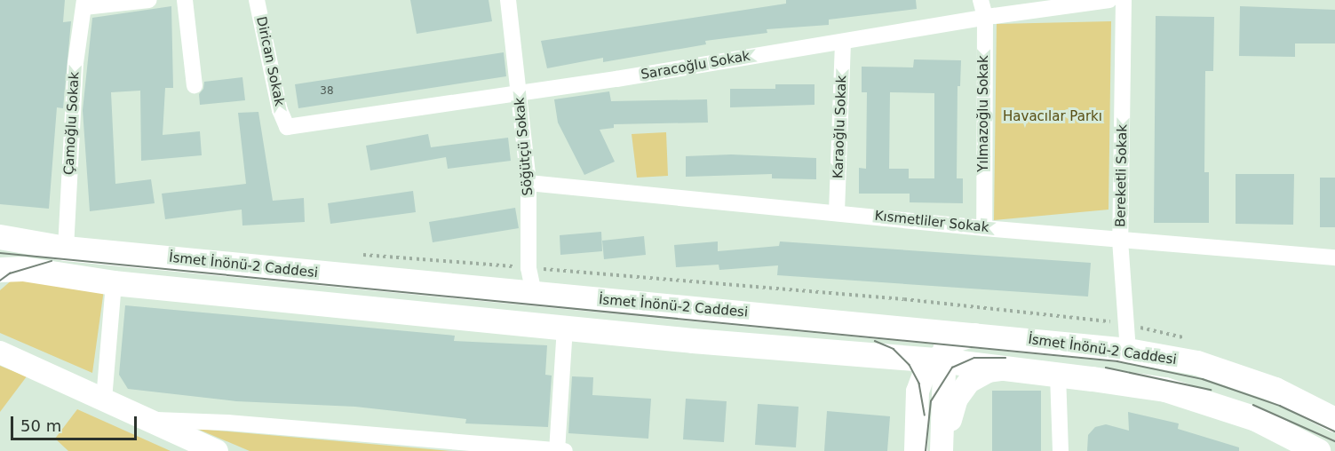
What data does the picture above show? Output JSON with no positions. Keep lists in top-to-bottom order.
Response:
{
  "streets": {
    "main road": ["İsmet İnönü-2 Caddesi"],
    "street": [
      "Dirican Sokak",
      "Saracoğlu Sokak",
      "Yılmazoğlu Sokak",
      "Çamoğlu Sokak",
      "Karaoğlu Sokak",
      "Söğütçü Sokak",
      "Bereketli Sokak",
      "Kısmetliler Sokak"
    ]
  },
  "crossings": [
    ["Dirican Sokak", "Saracoğlu Sokak"],
    ["Saracoğlu Sokak", "Yılmazoğlu Sokak"],
    ["Saracoğlu Sokak", "Karaoğlu Sokak"],
    ["Saracoğlu Sokak", "Söğütçü Sokak"],
    ["Yılmazoğlu Sokak", "Kısmetliler Sokak"],
    ["Çamoğlu Sokak", "İsmet İnönü-2 Caddesi"],
    ["Karaoğlu Sokak", "Kısmetliler Sokak"],
    ["Söğütçü Sokak", "Kısmetliler Sokak"],
    ["Söğütçü Sokak", "İsmet İnönü-2 Caddesi"],
    ["Bereketli Sokak", "Kısmetliler Sokak"],
    ["Bereketli Sokak", "İsmet İnönü-2 Caddesi"]
  ],
  "parks": ["Havacılar Parkı"],
  "house_numbers": ["38"],
  "scale_bar": "50 m"
}
